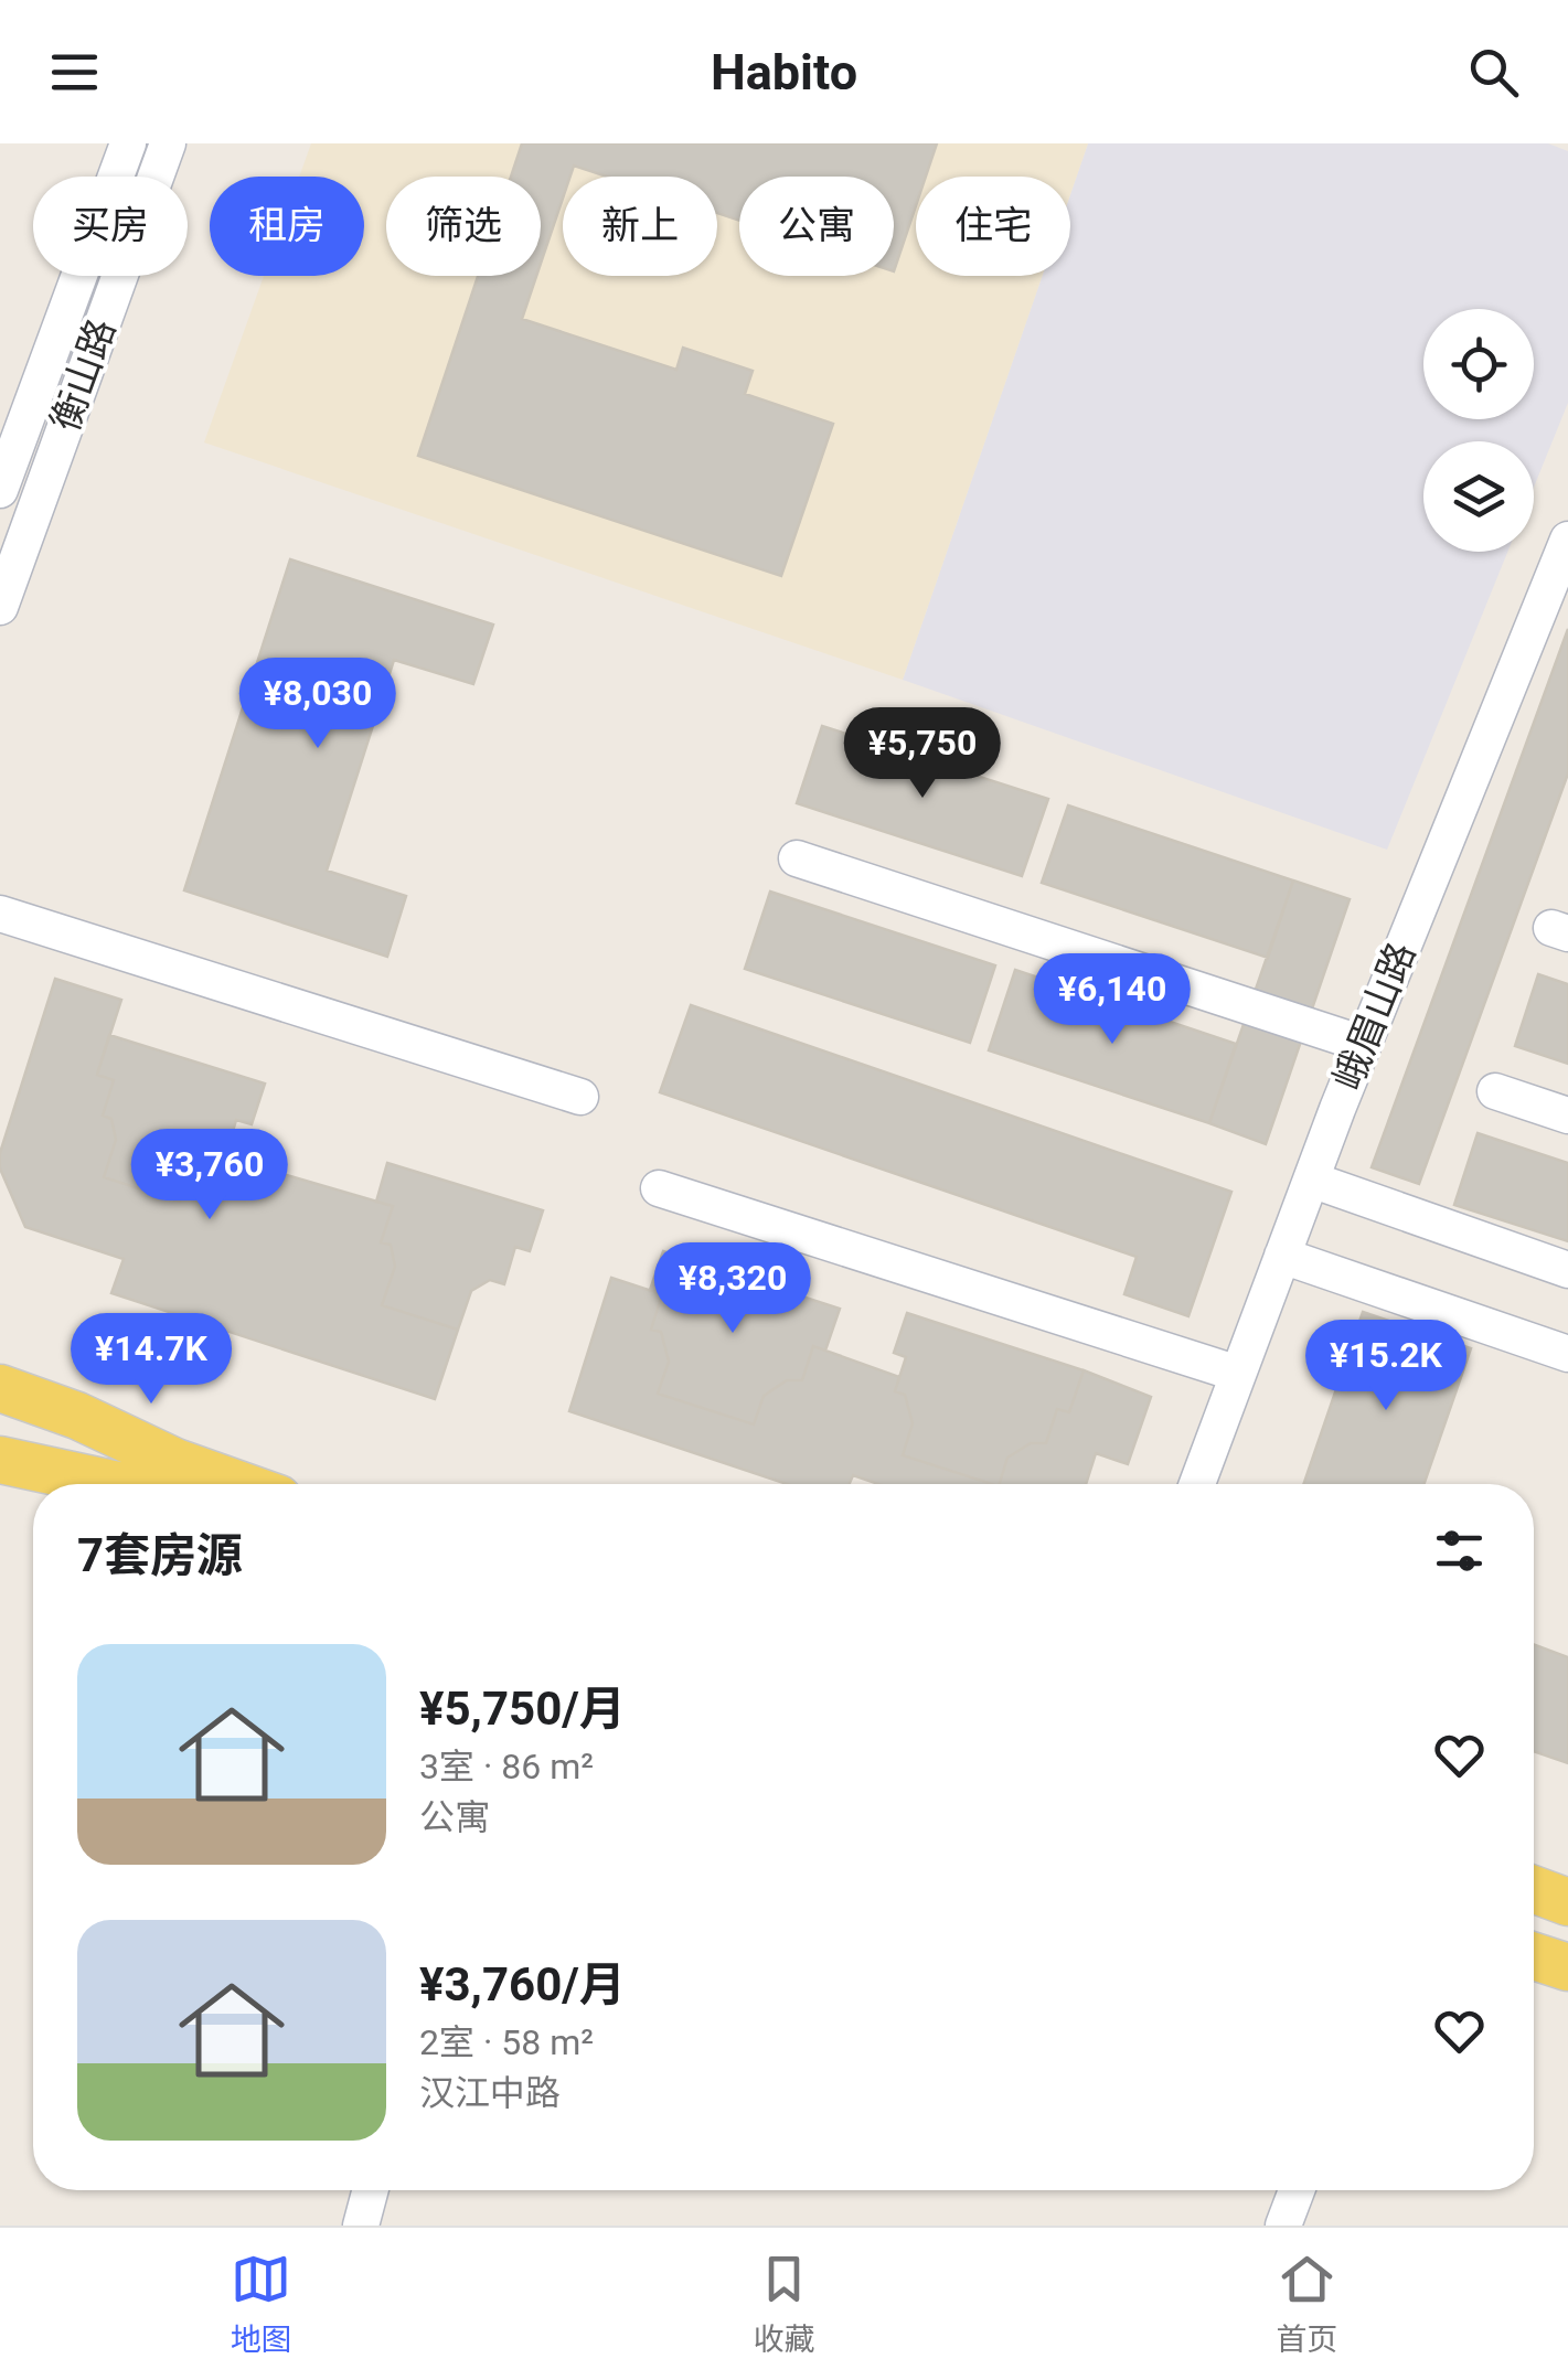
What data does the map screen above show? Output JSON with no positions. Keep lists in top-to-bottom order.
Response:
{
  "streets": {
    "street": ["衡山路", "峨眉山路"]
  },
  "page": {
    "header": "Habito",
    "chip": [
      "买房",
      "租房",
      "筛选",
      "新上",
      "公寓",
      "住宅"
    ],
    "price": [
      "¥8,030",
      "¥5,750",
      "¥6,140",
      "¥3,760",
      "¥8,320",
      "¥14.7K",
      "¥15.2K"
    ],
    "heading": "7套房源",
    "list": [
      {
        "name": "¥5,750/月",
        "note": "3室 · 86 m² · 公寓"
      },
      {
        "name": "¥3,760/月",
        "note": "2室 · 58 m² · 汉江中路"
      }
    ],
    "tabs": ["地图", "收藏", "首页"]
  }
}
